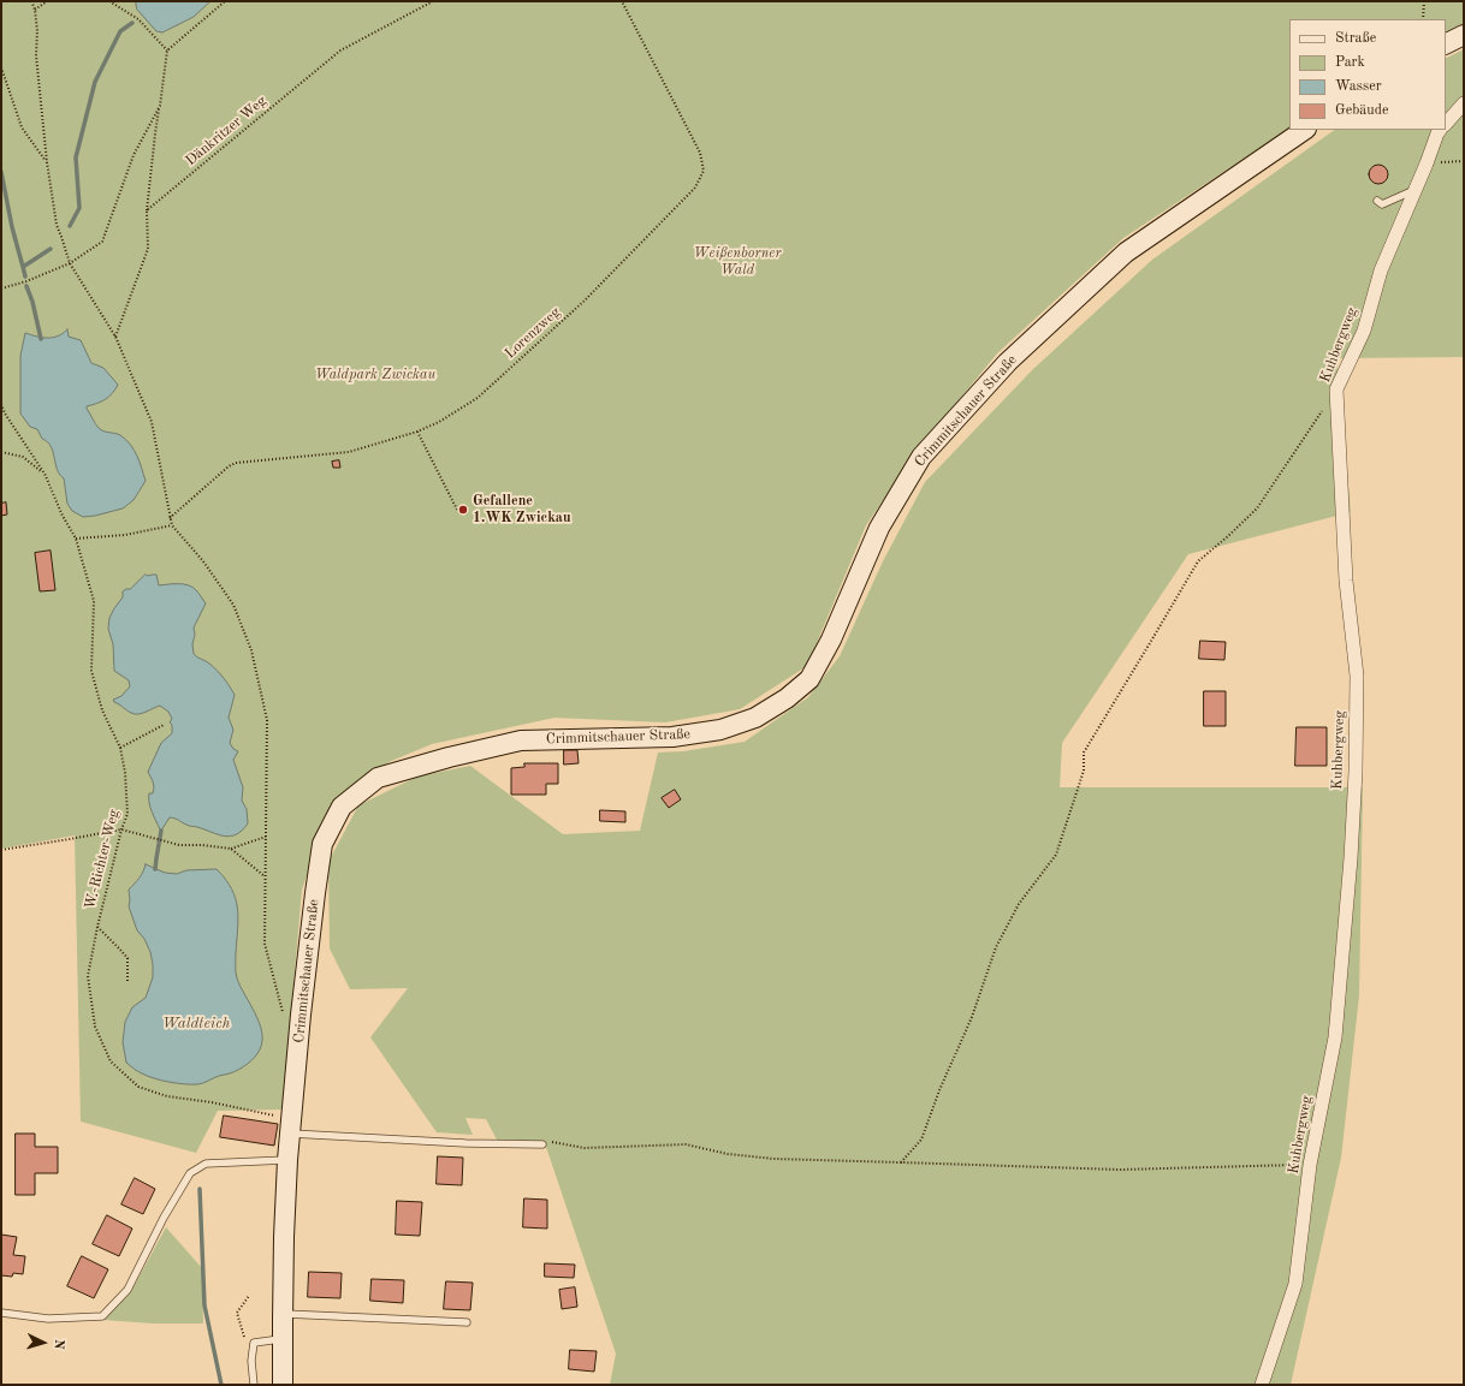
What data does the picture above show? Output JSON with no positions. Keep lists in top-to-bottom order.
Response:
{
  "streets": {
    "main road": ["Crimmitschauer Straße"],
    "street": ["Kuhbergweg"],
    "path": ["Dänkritzer Weg", "Lorenzweg", "W.-Richter-Weg"]
  },
  "crossings": [
    ["Crimmitschauer Straße", "W.-Richter-Weg"]
  ],
  "water": ["Waldteich"],
  "parks": ["Weißenborner Wald", "Waldpark Zwickau"],
  "places": ["Gefallene 1.WK Zwickau"],
  "legend": [
    "Straße",
    "Park",
    "Wasser",
    "Gebäude"
  ],
  "north": "right"
}
